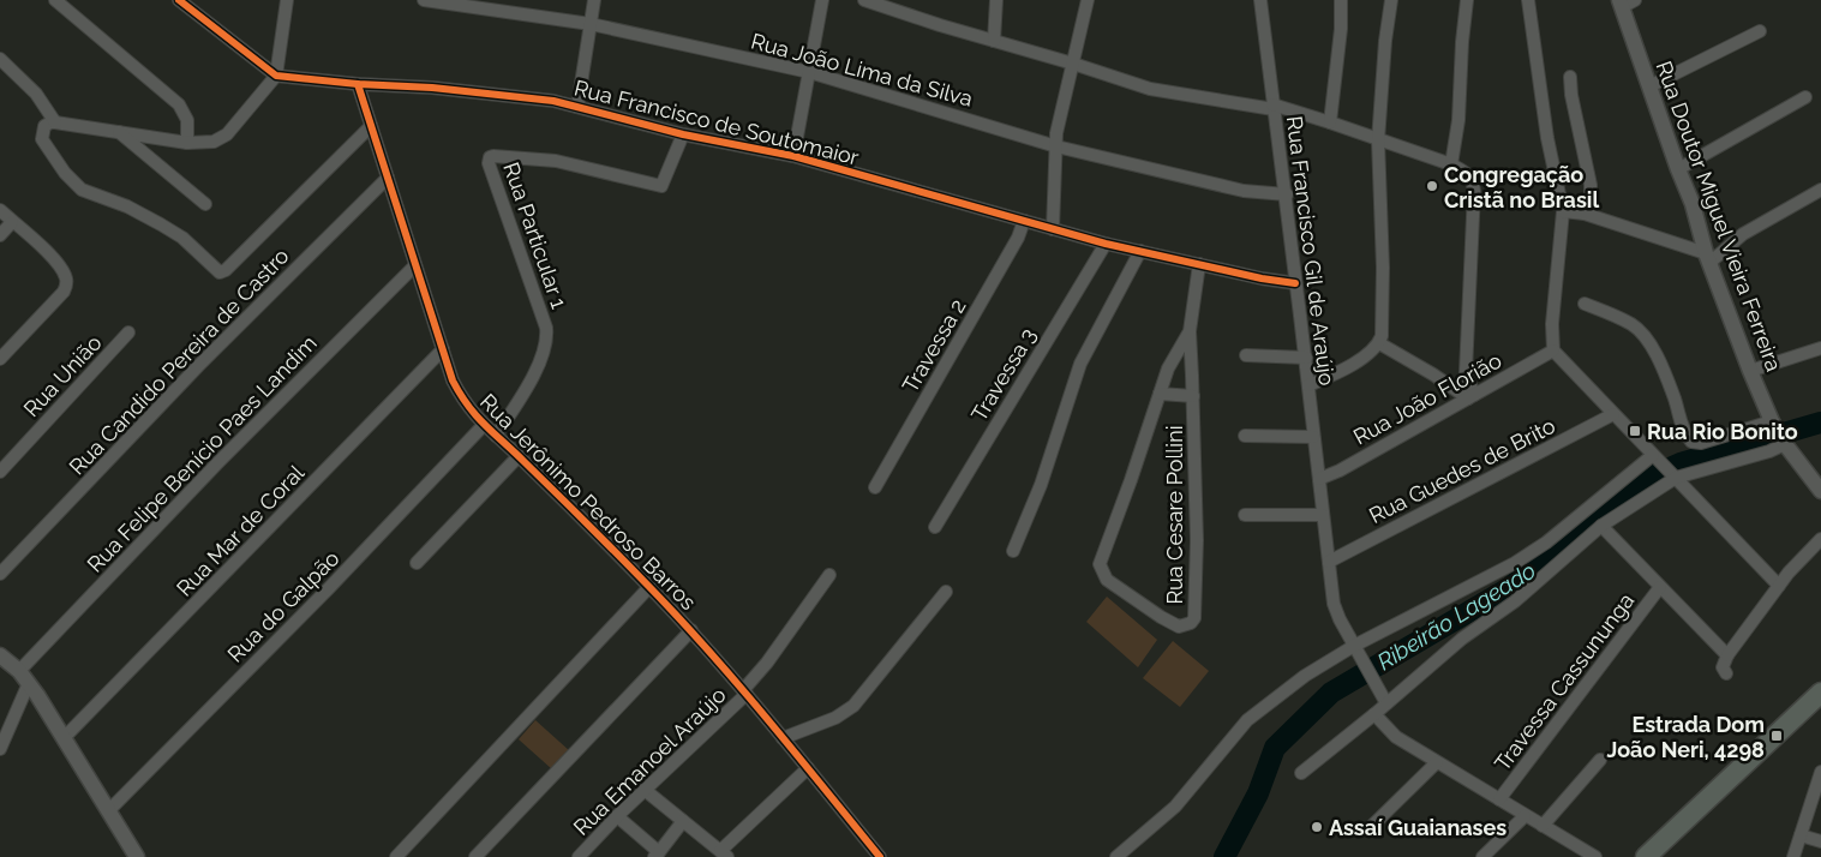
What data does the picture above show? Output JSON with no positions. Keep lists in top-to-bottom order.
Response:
{
  "streets": {
    "street": [
      "Rua João Lima da Silva",
      "Rua Francisco de Soutomaior",
      "Rua Doutor Miguel Vieira Ferreira",
      "Rua Particular 1",
      "Rua Francisco Gil de Araújo",
      "Travessa 2",
      "Rua Candido Pereira de Castro",
      "Travessa 3",
      "Rua União",
      "Rua João Florião",
      "Rua Felipe Benício Paes Landim",
      "Rua Guedes de Brito",
      "Rua Jerônimo Pedroso Barros",
      "Rua Cesare Pollini",
      "Rua Mar de Coral",
      "Rua do Galpão",
      "Travessa Cassununga",
      "Rua Emanoel Araújo"
    ]
  },
  "crossings": [
    ["Rua João Lima da Silva", "Rua Francisco Gil de Araújo"],
    ["Rua Francisco de Soutomaior", "Rua Particular 1"],
    ["Rua Francisco de Soutomaior", "Rua Francisco Gil de Araújo"],
    ["Rua Francisco de Soutomaior", "Travessa 2"],
    ["Rua Francisco de Soutomaior", "Travessa 3"],
    ["Rua Francisco de Soutomaior", "Rua Jerônimo Pedroso Barros"],
    ["Rua Francisco de Soutomaior", "Rua Cesare Pollini"],
    ["Rua Particular 1", "Rua Jerônimo Pedroso Barros"],
    ["Rua Francisco Gil de Araújo", "Rua João Florião"],
    ["Rua Francisco Gil de Araújo", "Rua Guedes de Brito"],
    ["Rua Candido Pereira de Castro", "Rua Jerônimo Pedroso Barros"],
    ["Rua Felipe Benício Paes Landim", "Rua Jerônimo Pedroso Barros"],
    ["Rua Jerônimo Pedroso Barros", "Rua Mar de Coral"],
    ["Rua Jerônimo Pedroso Barros", "Rua do Galpão"],
    ["Rua Jerônimo Pedroso Barros", "Rua Emanoel Araújo"]
  ],
  "water": ["Ribeirão Lageado"],
  "places": {
    "other": ["Congregação Cristã no Brasil", "Assaí Guaianases"],
    "transit": ["Rua Rio Bonito", "Estrada Dom João Neri, 4298"]
  }
}
